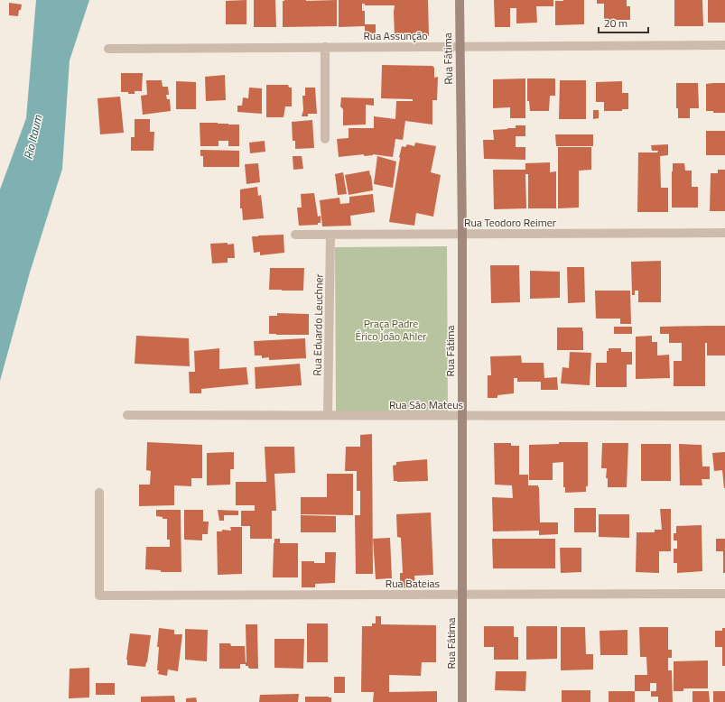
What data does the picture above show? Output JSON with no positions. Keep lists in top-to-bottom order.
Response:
{
  "streets": {
    "main road": ["Rua Fátima"],
    "street": [
      "Rua Assunção",
      "Rua Teodoro Reimer",
      "Rua Eduardo Leuchner",
      "Rua São Mateus",
      "Rua Bateias"
    ]
  },
  "crossings": [
    ["Rua Assunção", "Rua Fátima"],
    ["Rua Fátima", "Rua Teodoro Reimer"],
    ["Rua Fátima", "Rua São Mateus"],
    ["Rua Fátima", "Rua Bateias"],
    ["Rua Teodoro Reimer", "Rua Eduardo Leuchner"],
    ["Rua Eduardo Leuchner", "Rua São Mateus"]
  ],
  "water": ["Rio Itaum"],
  "parks": ["Praça Padre Érico João Ahler"],
  "scale_bar": "20 m"
}
